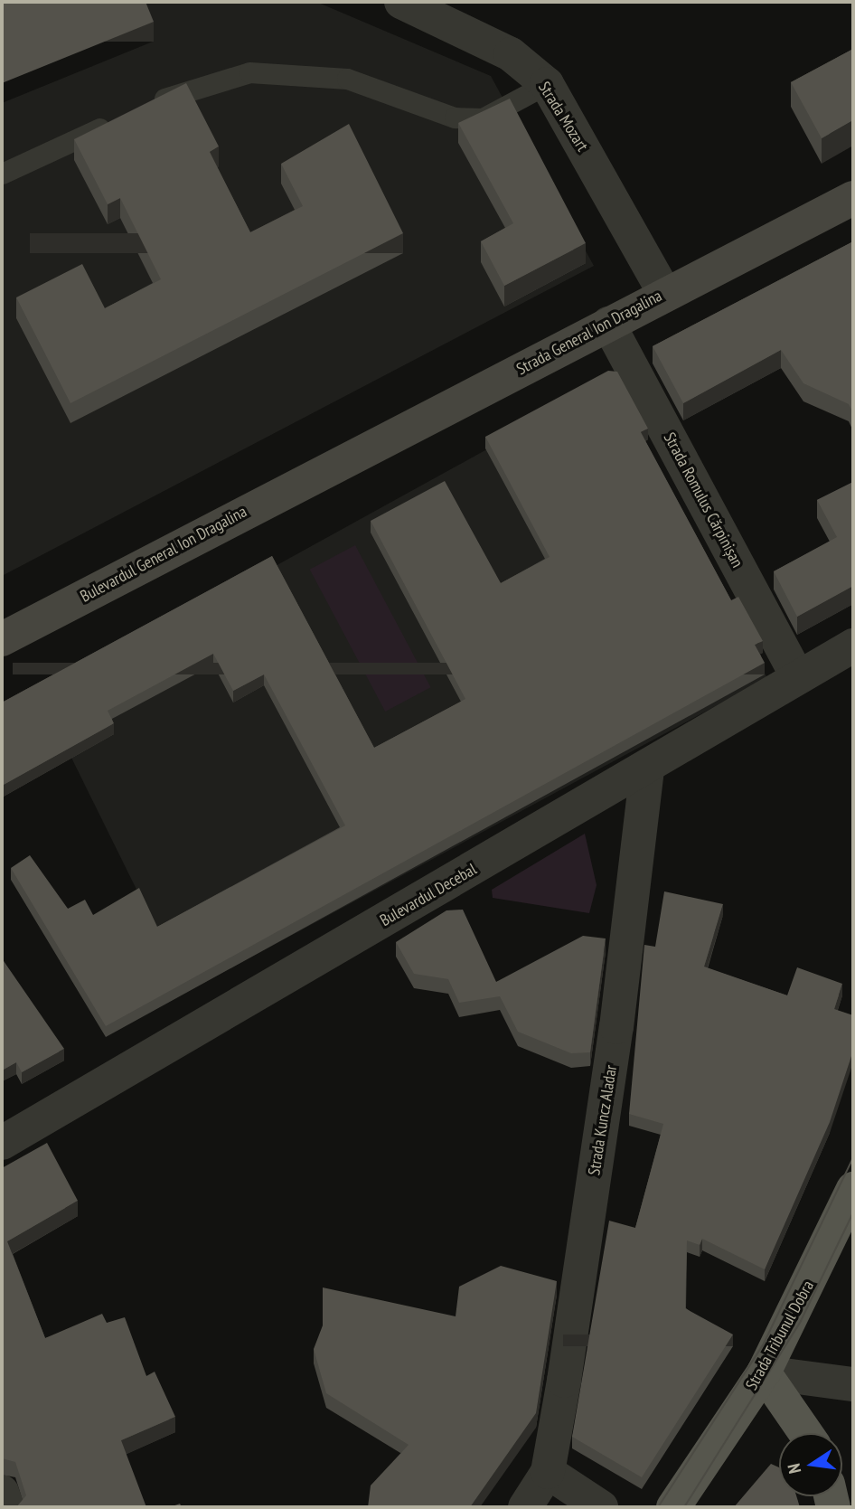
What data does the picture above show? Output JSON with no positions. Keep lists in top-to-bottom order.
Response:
{
  "streets": {
    "main road": ["Strada General Ion Dragalina", "Bulevardul General Ion Dragalina", "Strada Tribunul Dobra"],
    "street": [
      "Strada Mozart",
      "Strada Romulus Cărpinișan",
      "Bulevardul Decebal",
      "Strada Kuncz Aladar"
    ]
  },
  "crossings": [
    ["Strada Mozart", "Strada General Ion Dragalina"],
    ["Strada General Ion Dragalina", "Strada Romulus Cărpinișan"],
    ["Strada General Ion Dragalina", "Bulevardul General Ion Dragalina"],
    ["Strada Romulus Cărpinișan", "Bulevardul Decebal"],
    ["Bulevardul Decebal", "Strada Kuncz Aladar"]
  ],
  "north": "left"
}
